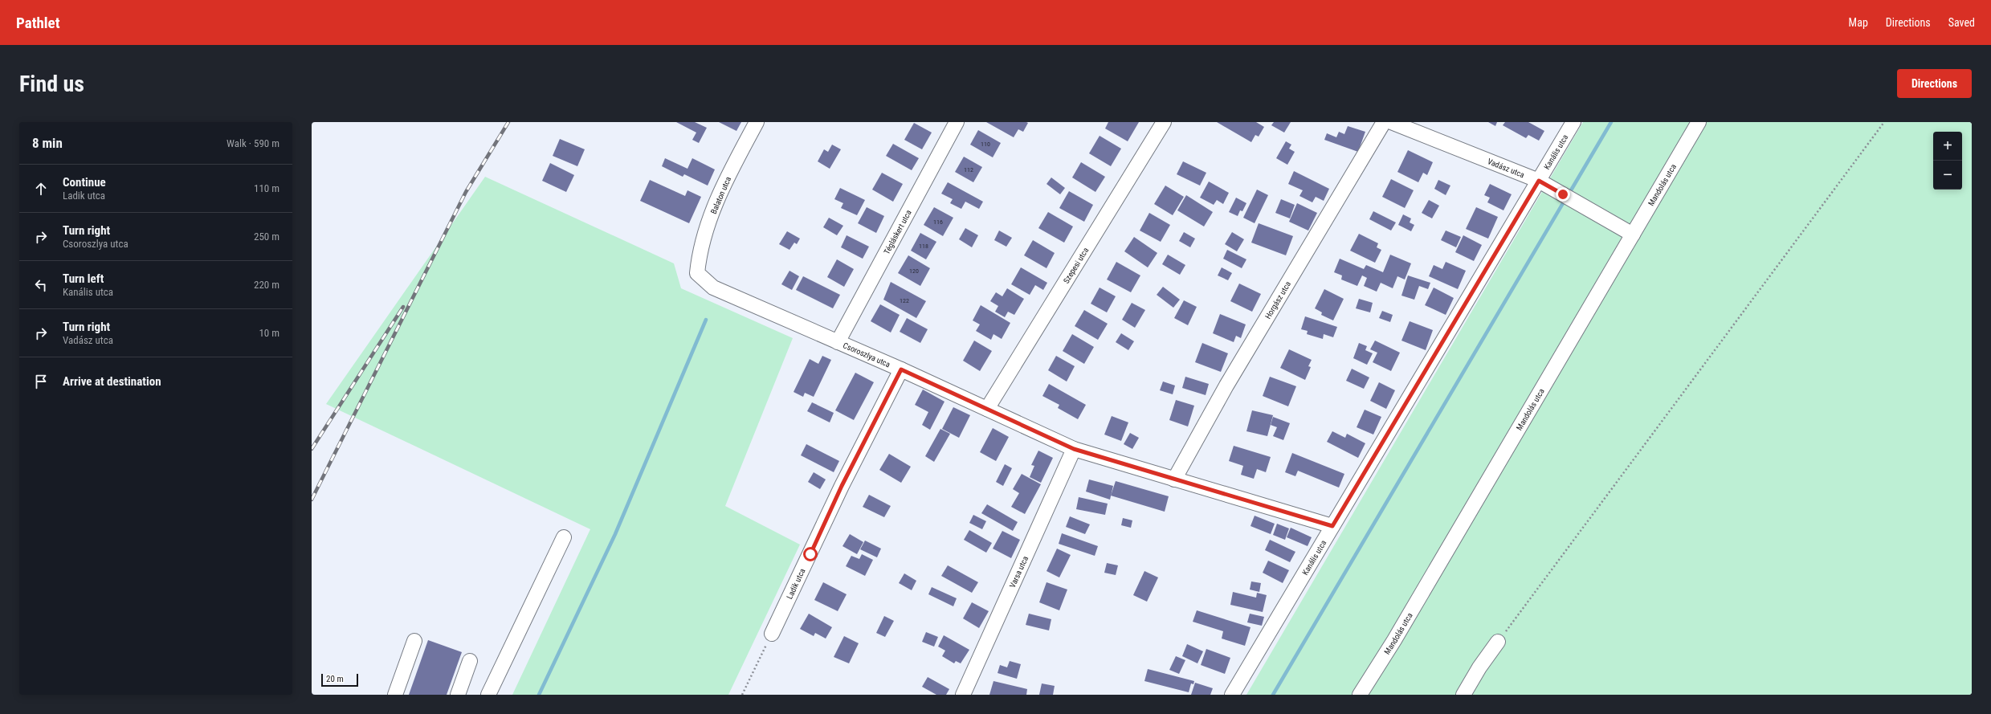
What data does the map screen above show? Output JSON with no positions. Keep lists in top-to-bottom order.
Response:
{
  "streets": {
    "street": [
      "Kanális utca",
      "Vadász utca",
      "Mandolás utca",
      "Balaton utca",
      "Tégláskert utca",
      "Szepesi utca",
      "Horgász utca",
      "Csoroszlya utca",
      "Varsa utca",
      "Ladik utca"
    ]
  },
  "crossings": [
    ["Kanális utca", "Vadász utca"],
    ["Kanális utca", "Csoroszlya utca"],
    ["Vadász utca", "Mandolás utca"],
    ["Balaton utca", "Csoroszlya utca"],
    ["Tégláskert utca", "Csoroszlya utca"],
    ["Szepesi utca", "Csoroszlya utca"],
    ["Horgász utca", "Csoroszlya utca"],
    ["Csoroszlya utca", "Varsa utca"],
    ["Csoroszlya utca", "Ladik utca"]
  ],
  "house_numbers": [
    "110",
    "112",
    "116",
    "118",
    "120",
    "122"
  ],
  "scale_bar": "20 m",
  "page": {
    "header": "Pathlet",
    "nav": ["Map", "Directions", "Saved"],
    "buttons": "Directions",
    "title": "Find us",
    "heading": ["8 min", "Walk · 590 m"],
    "map_buttons": ["+", "−"],
    "list": [
      ["Continue", "Ladik utca", "110 m"],
      ["Turn right", "Csoroszlya utca", "250 m"],
      ["Turn left", "Kanális utca", "220 m"],
      ["Turn right", "Vadász utca", "10 m"],
      "Arrive at destination"
    ],
    "scale": "20 m"
  }
}
